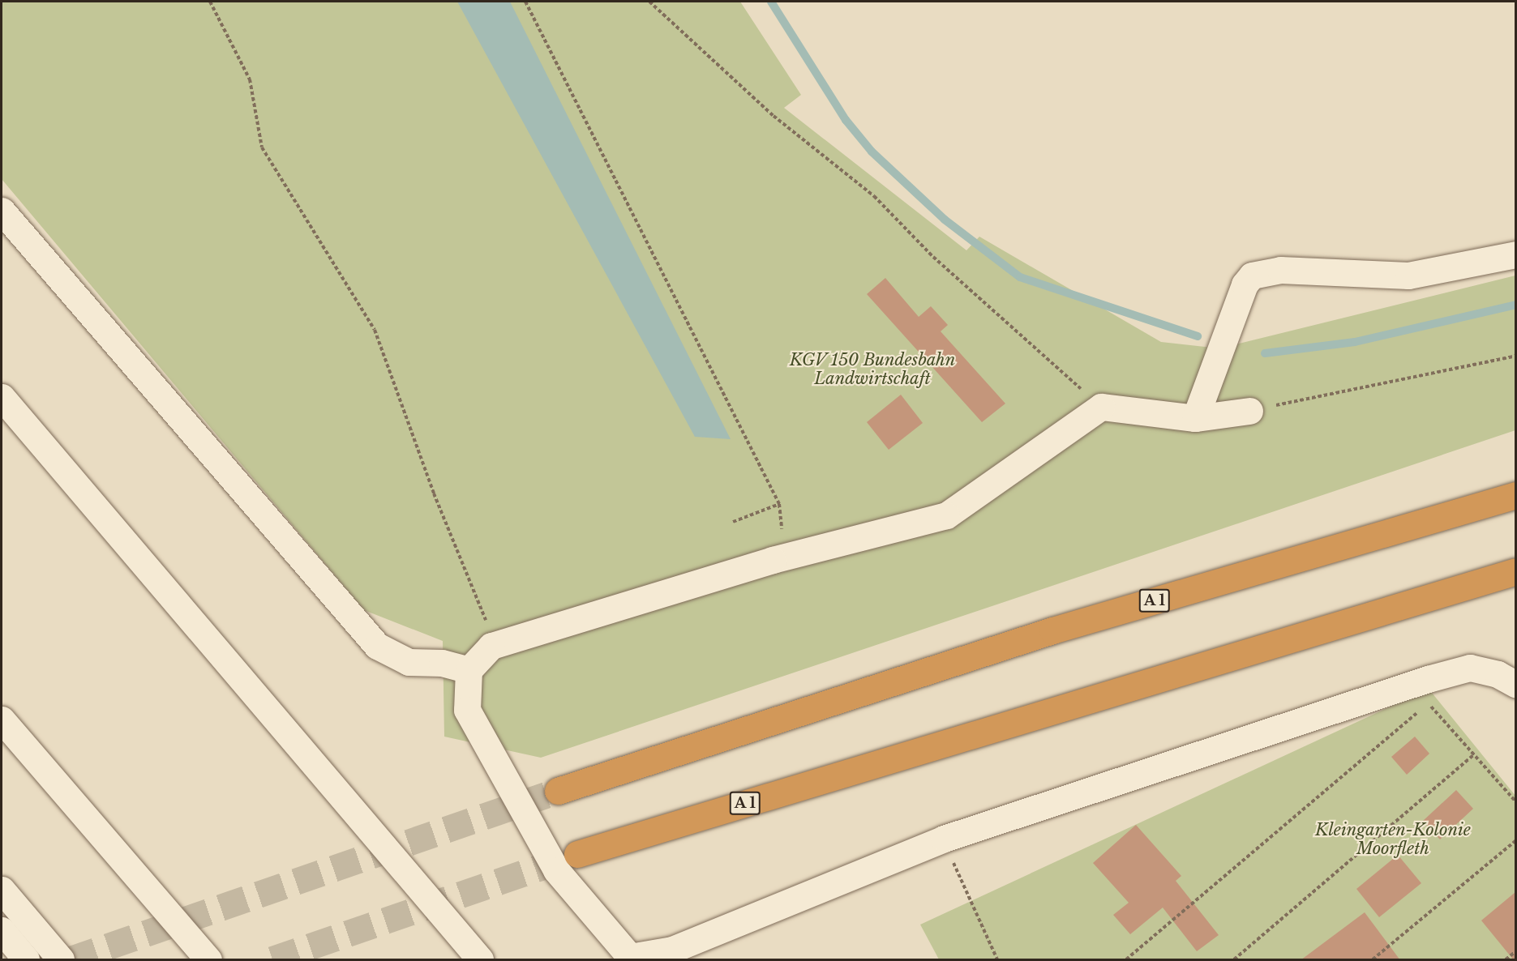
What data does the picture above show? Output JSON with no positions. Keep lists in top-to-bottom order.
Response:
{
  "streets": {
    "highway": ["A 1"]
  },
  "parks": ["KGV 150 Bundesbahn Landwirtschaft", "Kleingarten-Kolonie Moorfleth"]
}
